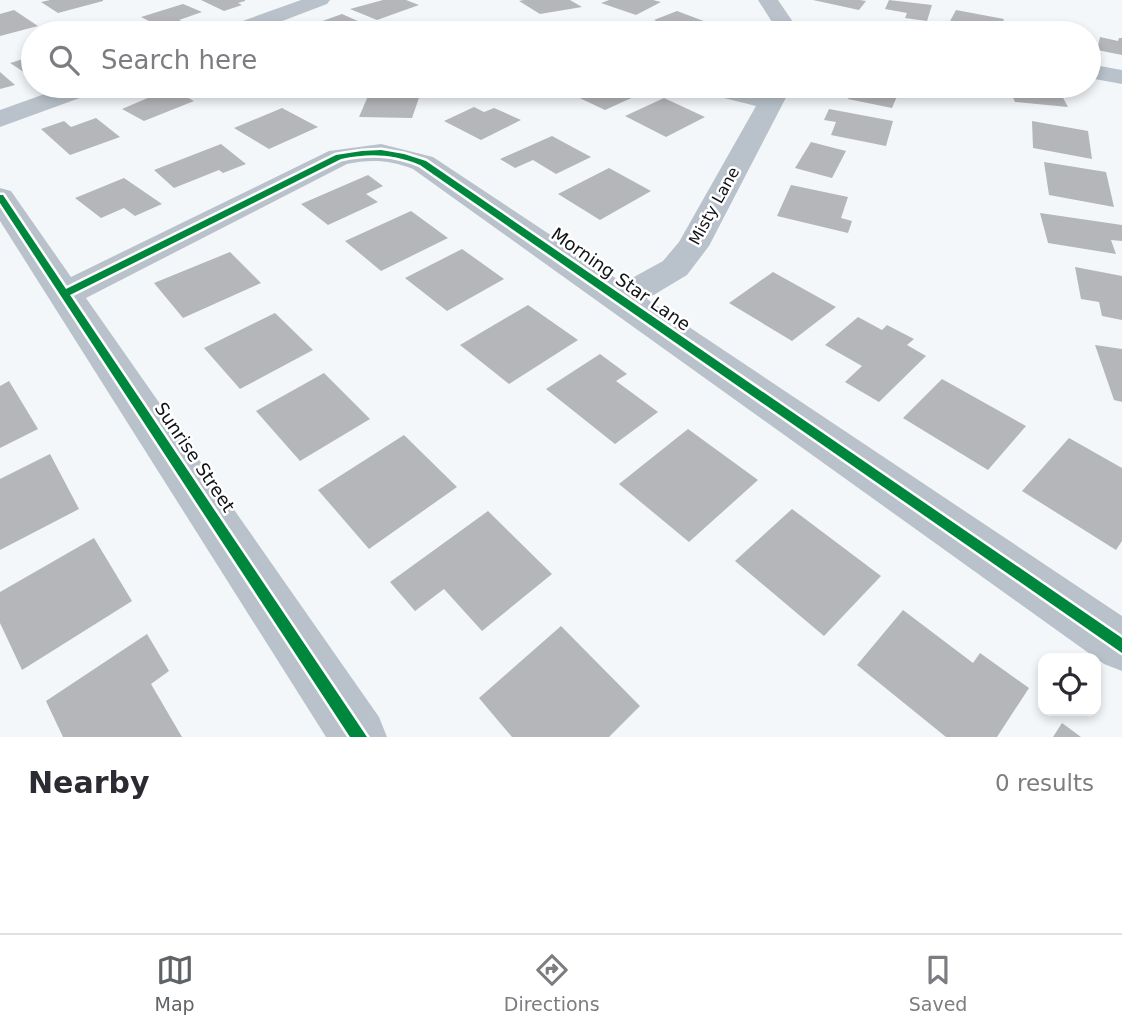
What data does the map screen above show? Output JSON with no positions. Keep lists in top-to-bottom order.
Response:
{
  "streets": {
    "street": ["Misty Lane", "Morning Star Lane", "Sunrise Street"]
  },
  "crossings": [
    ["Misty Lane", "Morning Star Lane"],
    ["Morning Star Lane", "Sunrise Street"]
  ],
  "page": {
    "search": "Search here",
    "heading": ["Nearby", "0 results"],
    "nav": ["Map", "Directions", "Saved"]
  }
}
